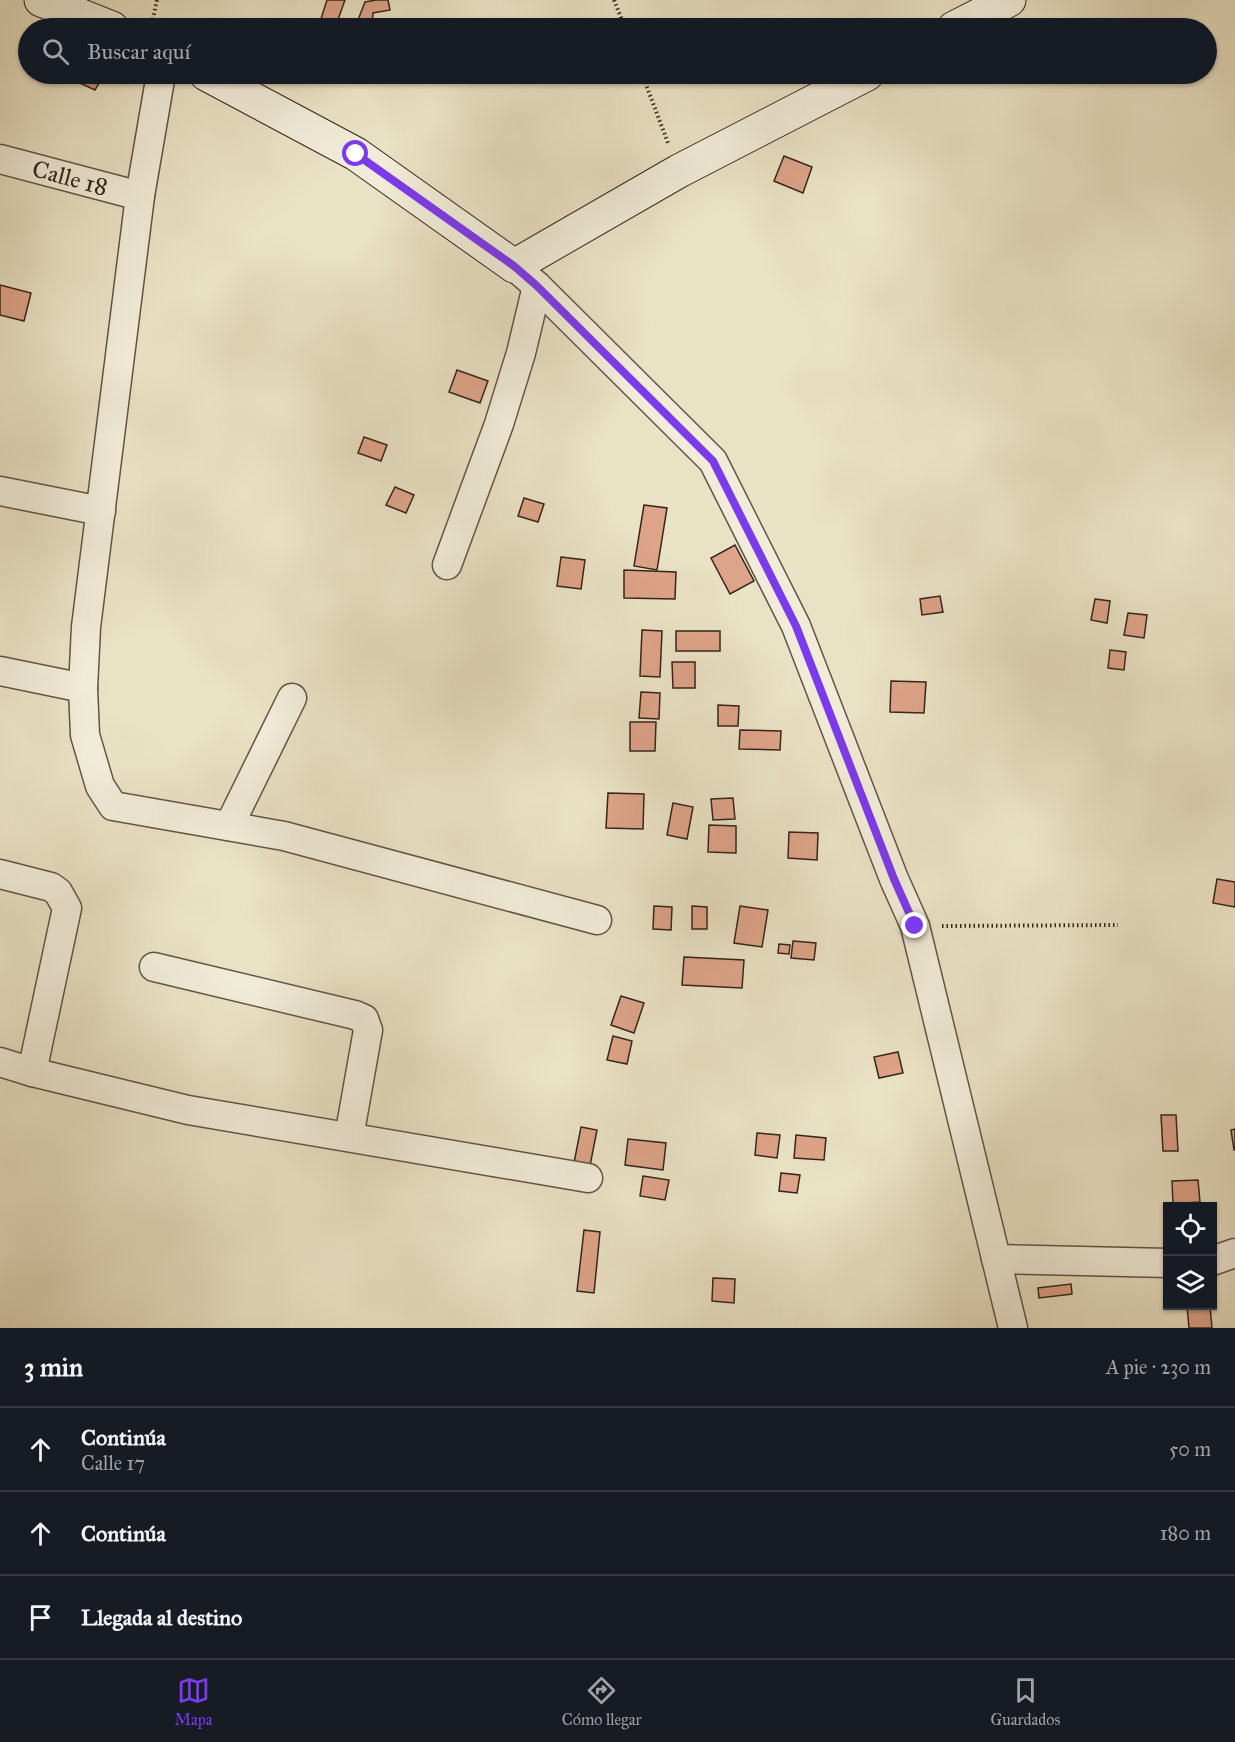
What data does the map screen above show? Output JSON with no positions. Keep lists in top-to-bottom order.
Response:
{
  "streets": {
    "street": ["Calle 18"]
  },
  "page": {
    "search": "Buscar aquí",
    "heading": ["3 min", "A pie · 230 m"],
    "list": [
      ["Continúa", "Calle 17", "50 m"],
      ["Continúa", "180 m"],
      "Llegada al destino"
    ],
    "nav": ["Mapa", "Cómo llegar", "Guardados"]
  }
}
